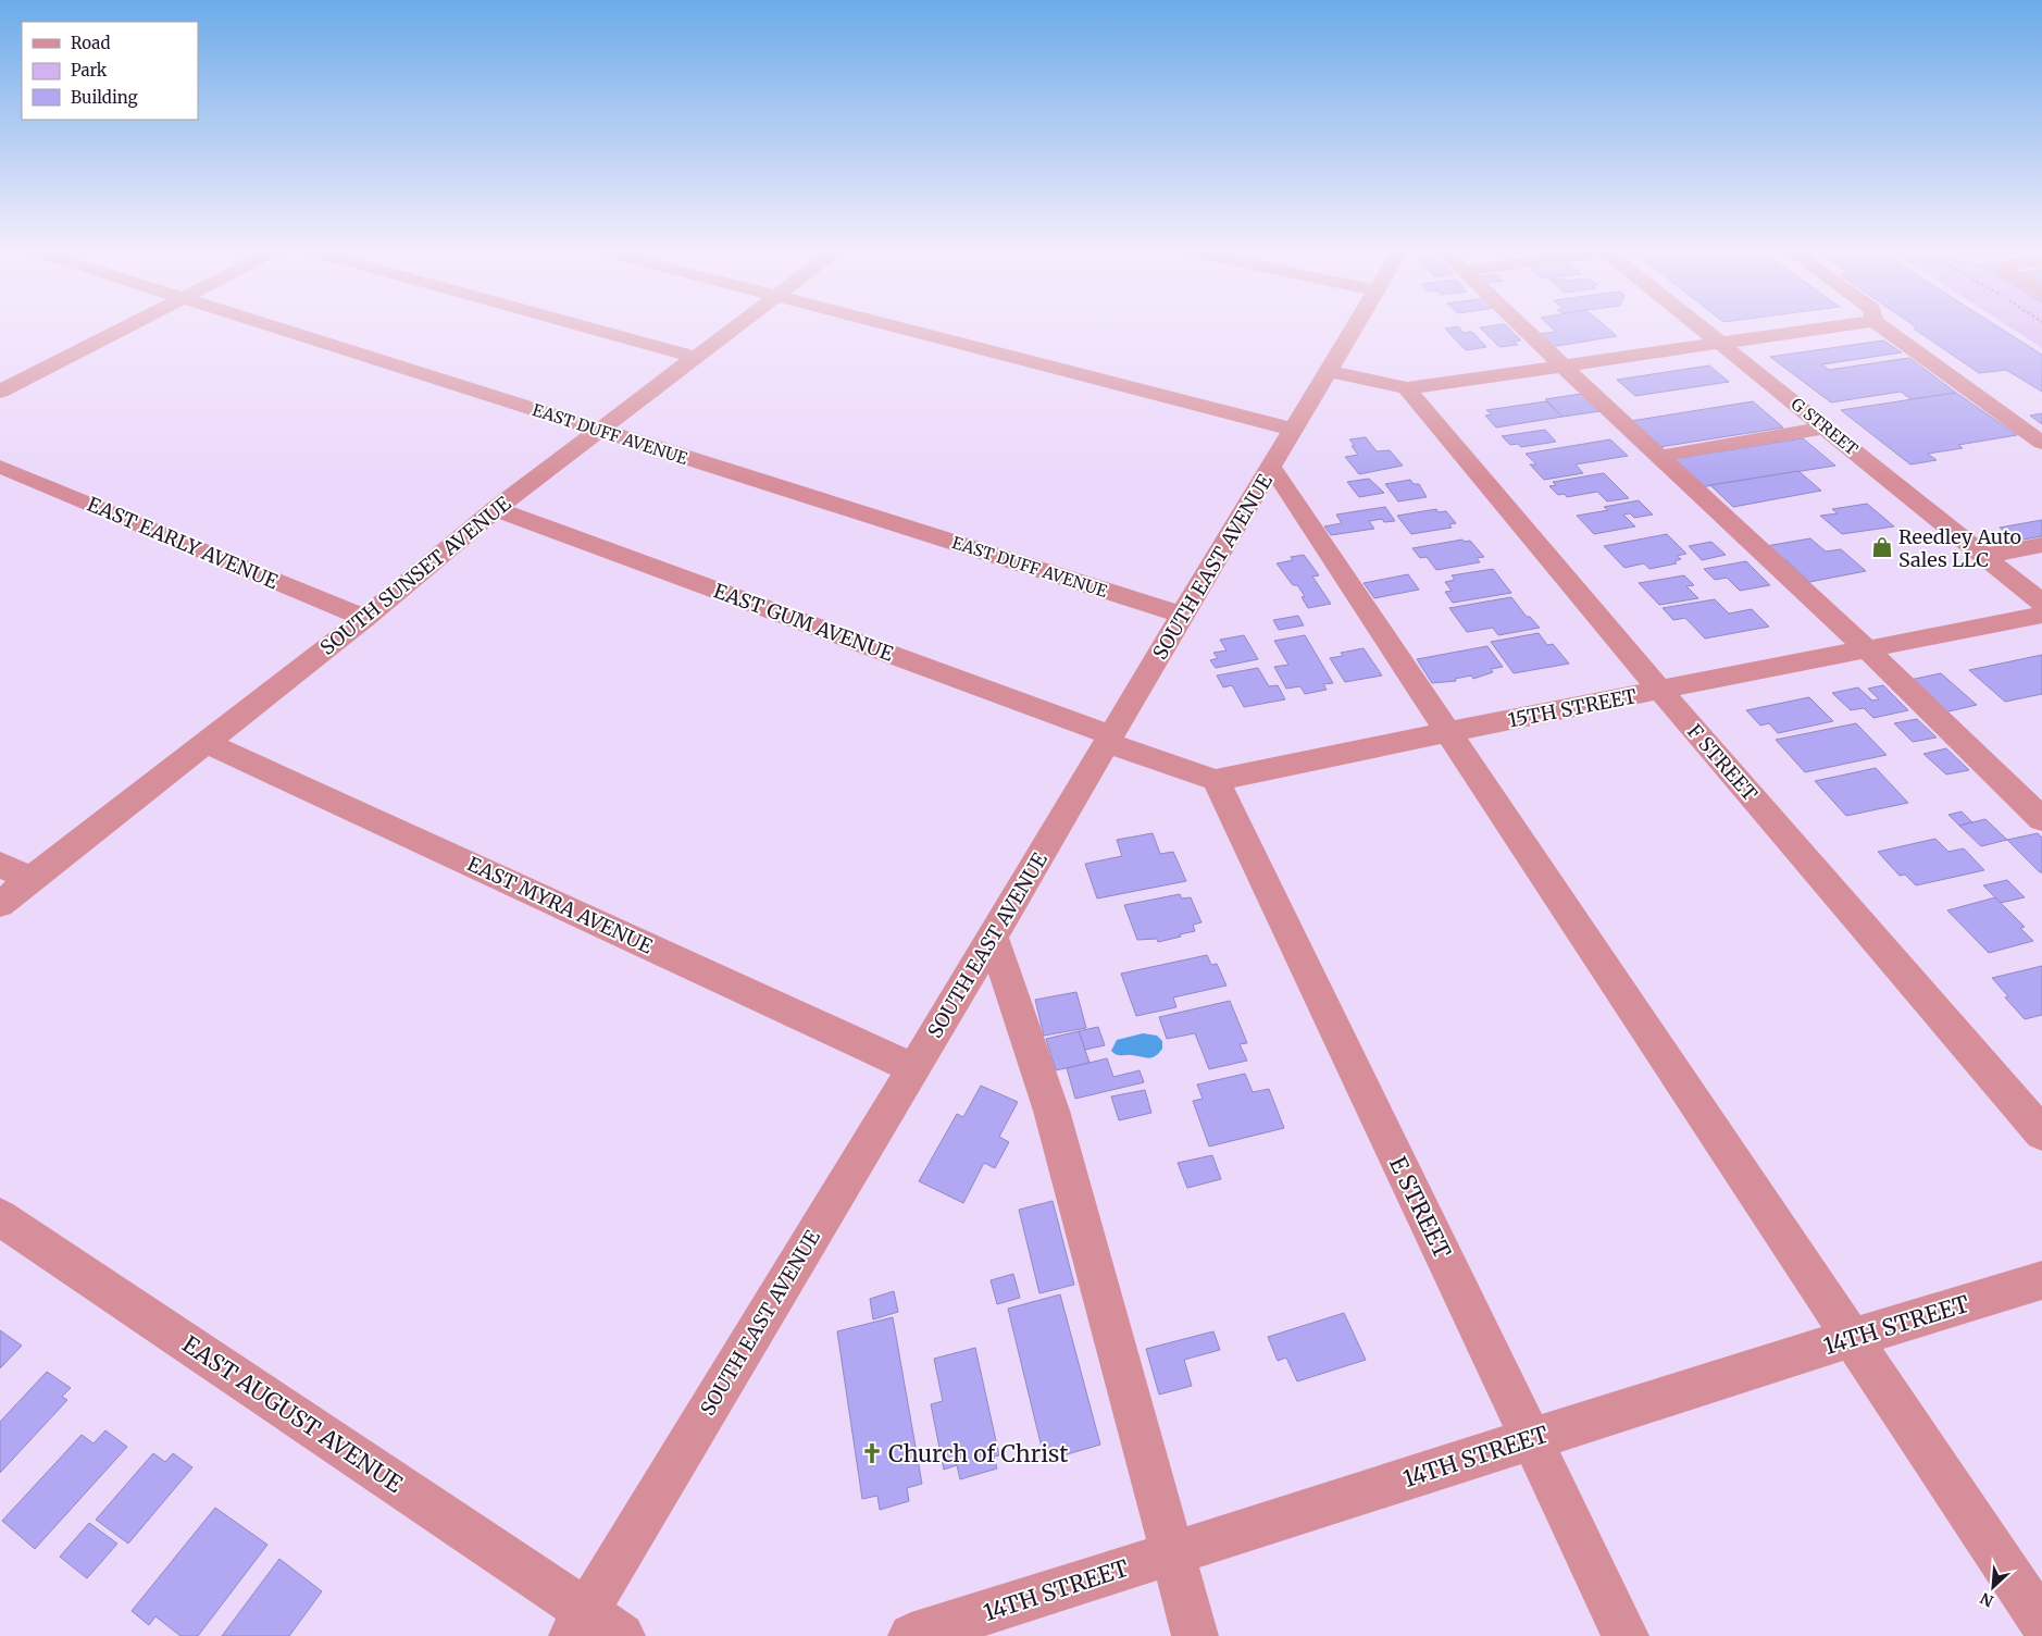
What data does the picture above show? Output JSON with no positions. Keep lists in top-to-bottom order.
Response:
{
  "streets": {
    "street": [
      "G STREET",
      "EAST DUFF AVENUE",
      "EAST EARLY AVENUE",
      "SOUTH EAST AVENUE",
      "SOUTH SUNSET AVENUE",
      "EAST GUM AVENUE",
      "15TH STREET",
      "F STREET",
      "EAST MYRA AVENUE",
      "E STREET",
      "14TH STREET",
      "EAST AUGUST AVENUE"
    ]
  },
  "crossings": [
    ["EAST DUFF AVENUE", "SOUTH EAST AVENUE"],
    ["EAST DUFF AVENUE", "SOUTH SUNSET AVENUE"],
    ["EAST EARLY AVENUE", "SOUTH SUNSET AVENUE"],
    ["SOUTH EAST AVENUE", "EAST GUM AVENUE"],
    ["SOUTH EAST AVENUE", "EAST MYRA AVENUE"],
    ["SOUTH EAST AVENUE", "EAST AUGUST AVENUE"],
    ["SOUTH SUNSET AVENUE", "EAST GUM AVENUE"],
    ["SOUTH SUNSET AVENUE", "EAST MYRA AVENUE"],
    ["15TH STREET", "F STREET"],
    ["15TH STREET", "E STREET"],
    ["E STREET", "14TH STREET"]
  ],
  "places": {
    "shop": ["Reedley Auto Sales LLC"],
    "church": ["Church of Christ"]
  },
  "legend": ["Road", "Park", "Building"],
  "north": "bottom left"
}
